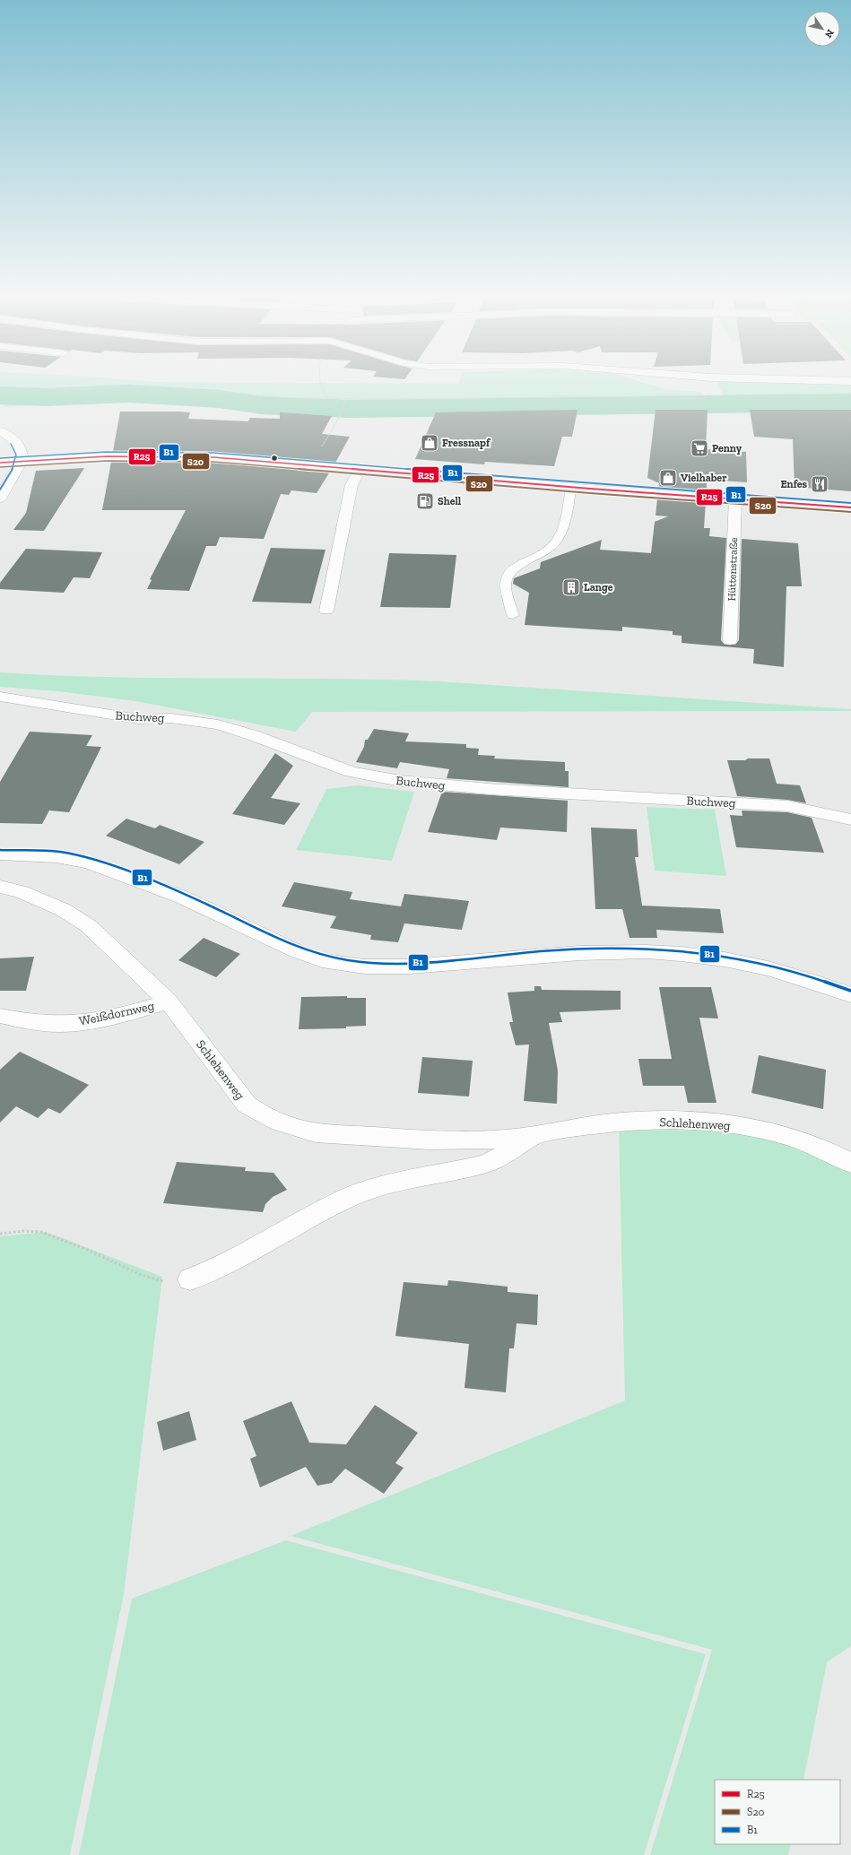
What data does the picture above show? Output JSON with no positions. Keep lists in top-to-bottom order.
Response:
{
  "streets": {
    "street": [
      "Hüttenstraße",
      "Buchweg",
      "Weißdornweg",
      "Schlehenweg"
    ]
  },
  "crossings": [
    ["Weißdornweg", "Schlehenweg"]
  ],
  "places": {
    "shop": ["Fressnapf", "Vielhaber"],
    "supermarket": ["Penny"],
    "restaurant": ["Enfes"],
    "fuel station": ["Shell"],
    "building": ["Lange"]
  },
  "lines": ["transit line B1", "transit line R25", "transit line S20"],
  "legend": ["R25", "S20", "B1"],
  "north": "bottom right"
}
